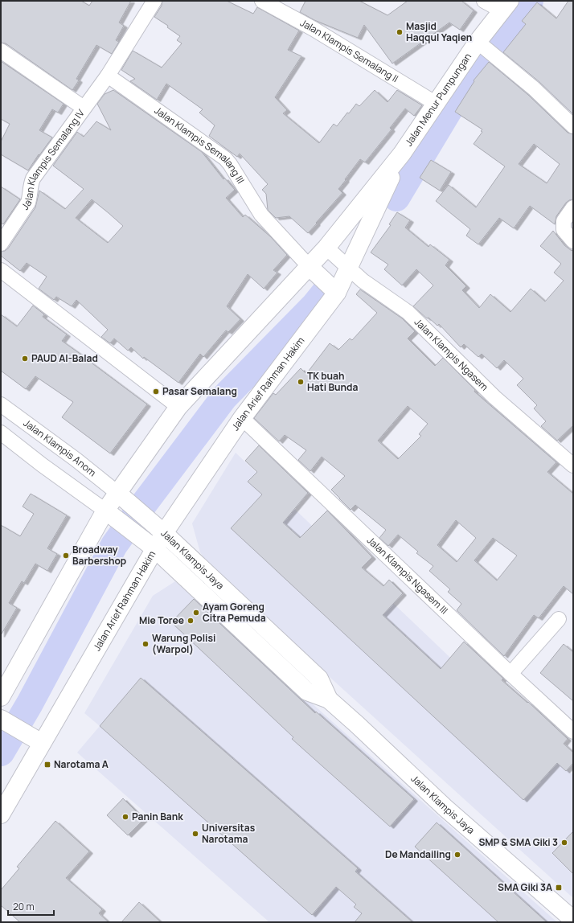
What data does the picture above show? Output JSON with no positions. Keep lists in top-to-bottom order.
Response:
{
  "streets": {
    "street": [
      "Jalan Klampis Semalang II",
      "Jalan Menur Pumpungan",
      "Jalan Klampis Semalang III",
      "Jalan Klampis Semalang IV",
      "Jalan Klampis Ngasem",
      "Jalan Arief Rahman Hakim",
      "Jalan Klampis Anom",
      "Jalan Klampis Jaya",
      "Jalan Klampis Ngasem III"
    ]
  },
  "crossings": [
    ["Jalan Klampis Semalang II", "Jalan Menur Pumpungan"],
    ["Jalan Menur Pumpungan", "Jalan Klampis Ngasem"],
    ["Jalan Menur Pumpungan", "Jalan Arief Rahman Hakim"],
    ["Jalan Klampis Semalang III", "Jalan Klampis Semalang IV"],
    ["Jalan Klampis Semalang III", "Jalan Arief Rahman Hakim"],
    ["Jalan Klampis Ngasem", "Jalan Arief Rahman Hakim"],
    ["Jalan Arief Rahman Hakim", "Jalan Klampis Jaya"],
    ["Jalan Arief Rahman Hakim", "Jalan Klampis Ngasem III"],
    ["Jalan Klampis Anom", "Jalan Klampis Jaya"]
  ],
  "places": {
    "other": [
      "Masjid Haqqul Yaqien",
      "PAUD Al-Balad",
      "TK buah Hati Bunda",
      "Pasar Semalang",
      "Broadway Barbershop",
      "Ayam Goreng Citra Pemuda",
      "Mie Toree",
      "Warung Polisi (Warpol)",
      "Panin Bank",
      "Universitas Narotama",
      "SMP & SMA Giki 3",
      "De Mandailing"
    ],
    "transit": ["Narotama A", "SMA Giki 3A"]
  },
  "scale_bar": "20 m"
}
